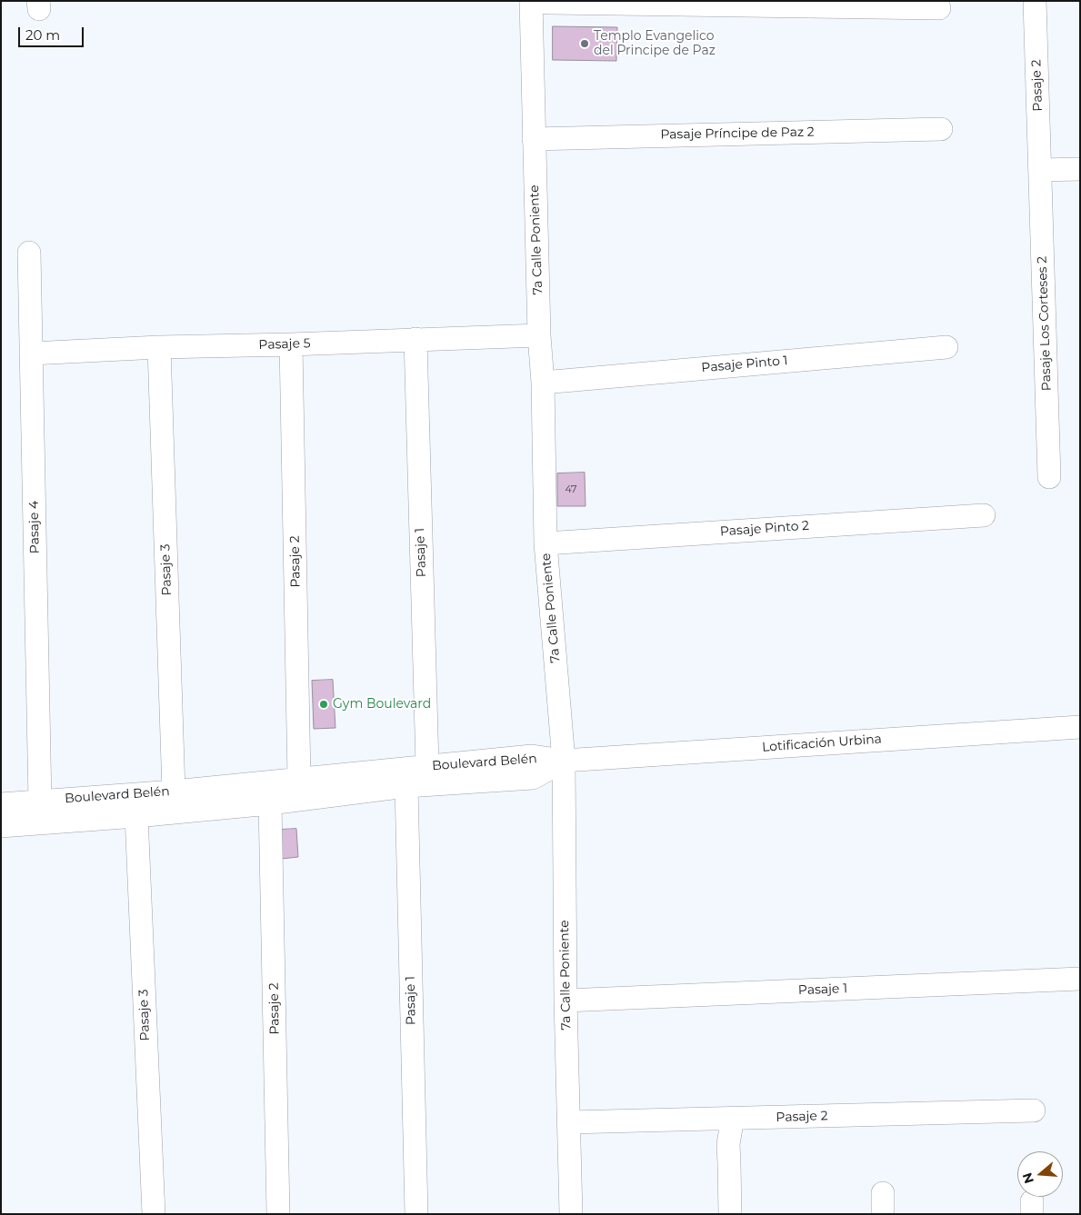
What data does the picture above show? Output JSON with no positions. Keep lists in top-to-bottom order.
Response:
{
  "streets": {
    "street": [
      "Pasaje 2",
      "Pasaje Príncipe de Paz 2",
      "7a Calle Poniente",
      "Pasaje Los Corteses 2",
      "Pasaje 5",
      "Pasaje Pinto 1",
      "Pasaje 4",
      "Pasaje Pinto 2",
      "Pasaje 1",
      "Pasaje 3",
      "Lotificación Urbina",
      "Boulevard Belén"
    ]
  },
  "crossings": [
    ["Pasaje 2", "7a Calle Poniente"],
    ["Pasaje 2", "Pasaje Los Corteses 2"],
    ["Pasaje 2", "Pasaje 5"],
    ["Pasaje 2", "Boulevard Belén"],
    ["Pasaje Príncipe de Paz 2", "7a Calle Poniente"],
    ["7a Calle Poniente", "Pasaje 5"],
    ["7a Calle Poniente", "Pasaje Pinto 1"],
    ["7a Calle Poniente", "Pasaje Pinto 2"],
    ["7a Calle Poniente", "Pasaje 1"],
    ["7a Calle Poniente", "Lotificación Urbina"],
    ["7a Calle Poniente", "Boulevard Belén"],
    ["Pasaje 5", "Pasaje 4"],
    ["Pasaje 5", "Pasaje 1"],
    ["Pasaje 5", "Pasaje 3"],
    ["Pasaje 4", "Boulevard Belén"],
    ["Pasaje 1", "Boulevard Belén"],
    ["Pasaje 3", "Boulevard Belén"],
    ["Lotificación Urbina", "Boulevard Belén"]
  ],
  "places": ["Templo Evangelico del Principe de Paz", "Gym Boulevard"],
  "house_numbers": ["47"],
  "scale_bar": "20 m",
  "north": "left"
}
